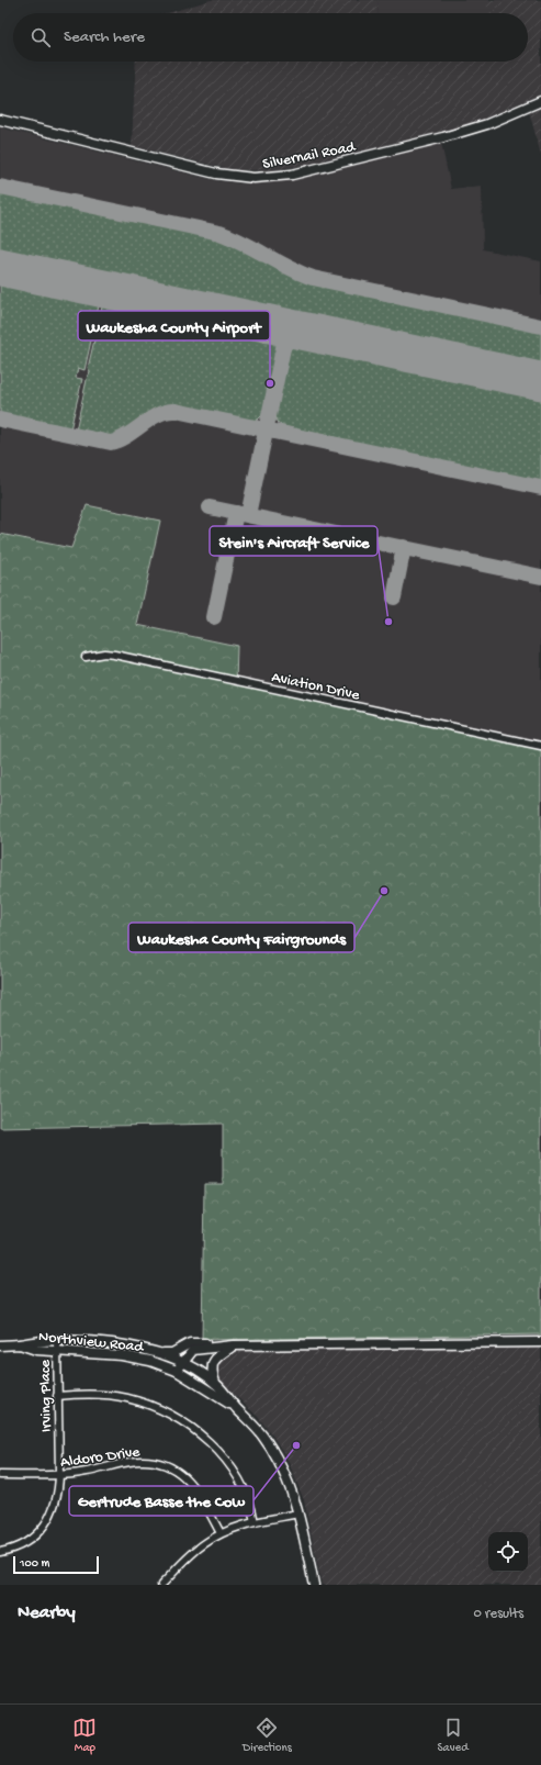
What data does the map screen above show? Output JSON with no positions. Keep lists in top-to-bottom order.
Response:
{
  "streets": {
    "street": [
      "Silvernail Road",
      "Aviation Drive",
      "Northview Road",
      "Irving Place",
      "Aldoro Drive"
    ]
  },
  "crossings": [
    ["Northview Road", "Irving Place"],
    ["Irving Place", "Aldoro Drive"]
  ],
  "places": [
    "Waukesha County Airport",
    "Stein's Aircraft Service",
    "Waukesha County Fairgrounds",
    "Gertrude Basse the Cow"
  ],
  "scale_bar": "100 m",
  "page": {
    "search": "Search here",
    "scale": "100 m",
    "heading": ["Nearby", "0 results"],
    "nav": ["Map", "Directions", "Saved"]
  }
}
